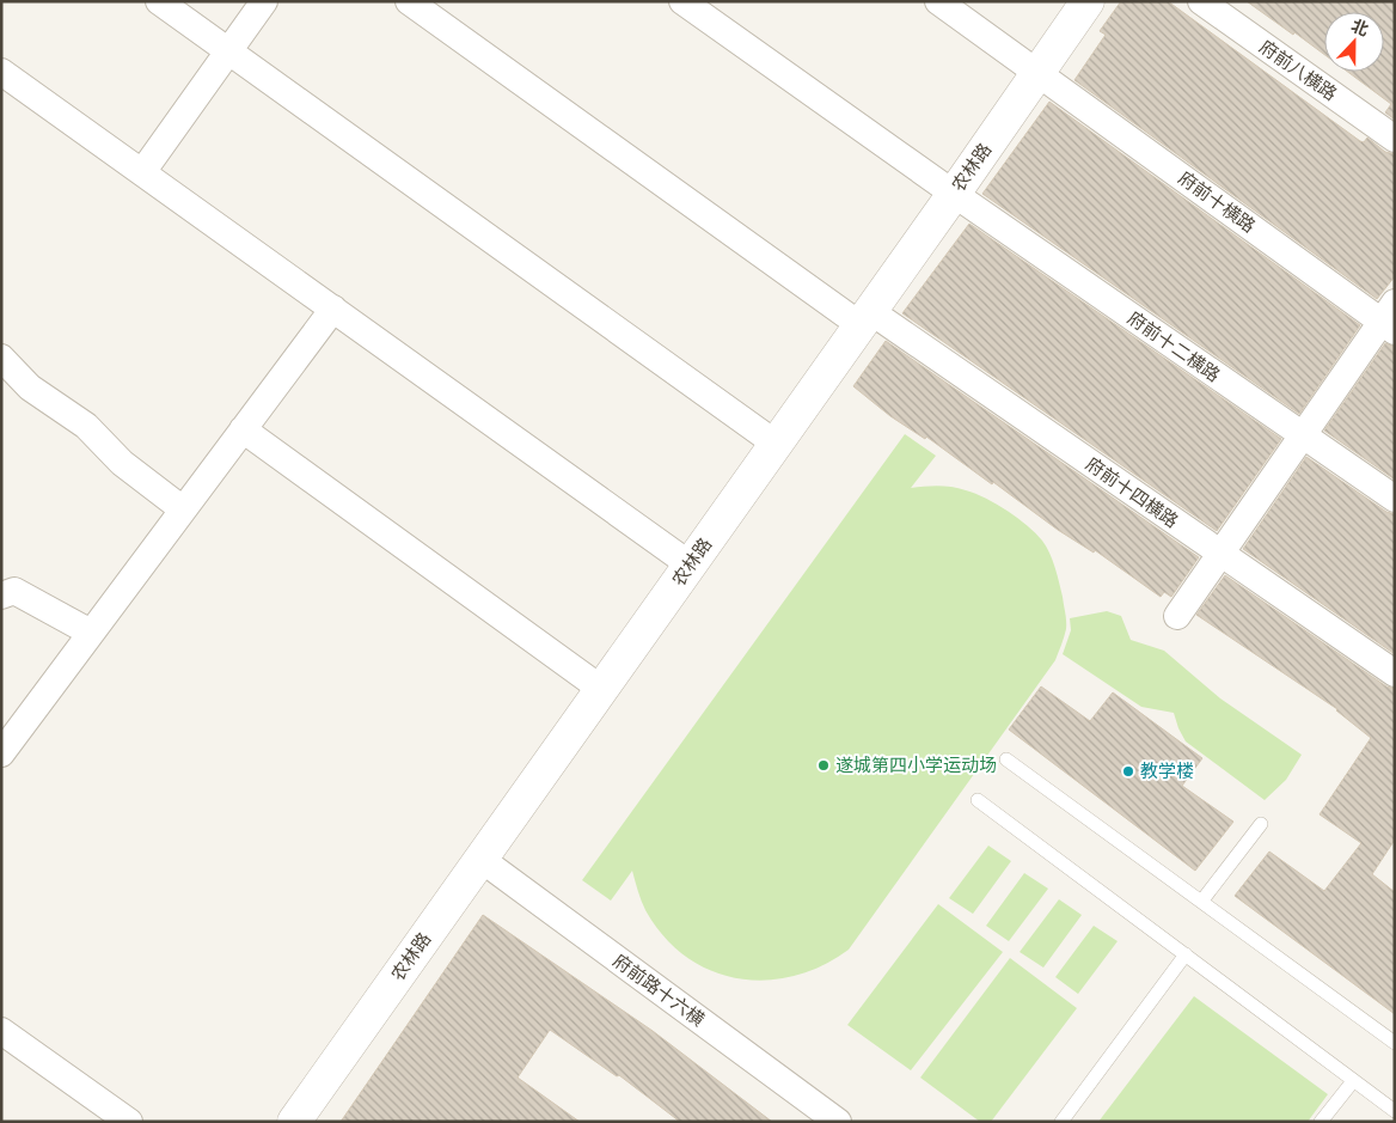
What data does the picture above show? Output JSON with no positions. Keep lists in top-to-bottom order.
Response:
{
  "streets": {
    "street": [
      "府前八横路",
      "农林路",
      "府前十横路",
      "府前十二横路",
      "府前十四横路",
      "府前路十六横"
    ]
  },
  "crossings": [
    ["农林路", "府前十横路"],
    ["农林路", "府前十二横路"],
    ["农林路", "府前十四横路"],
    ["农林路", "府前路十六横"]
  ],
  "places": ["遂城第四小学运动场", "教学楼"],
  "north": "top"
}
